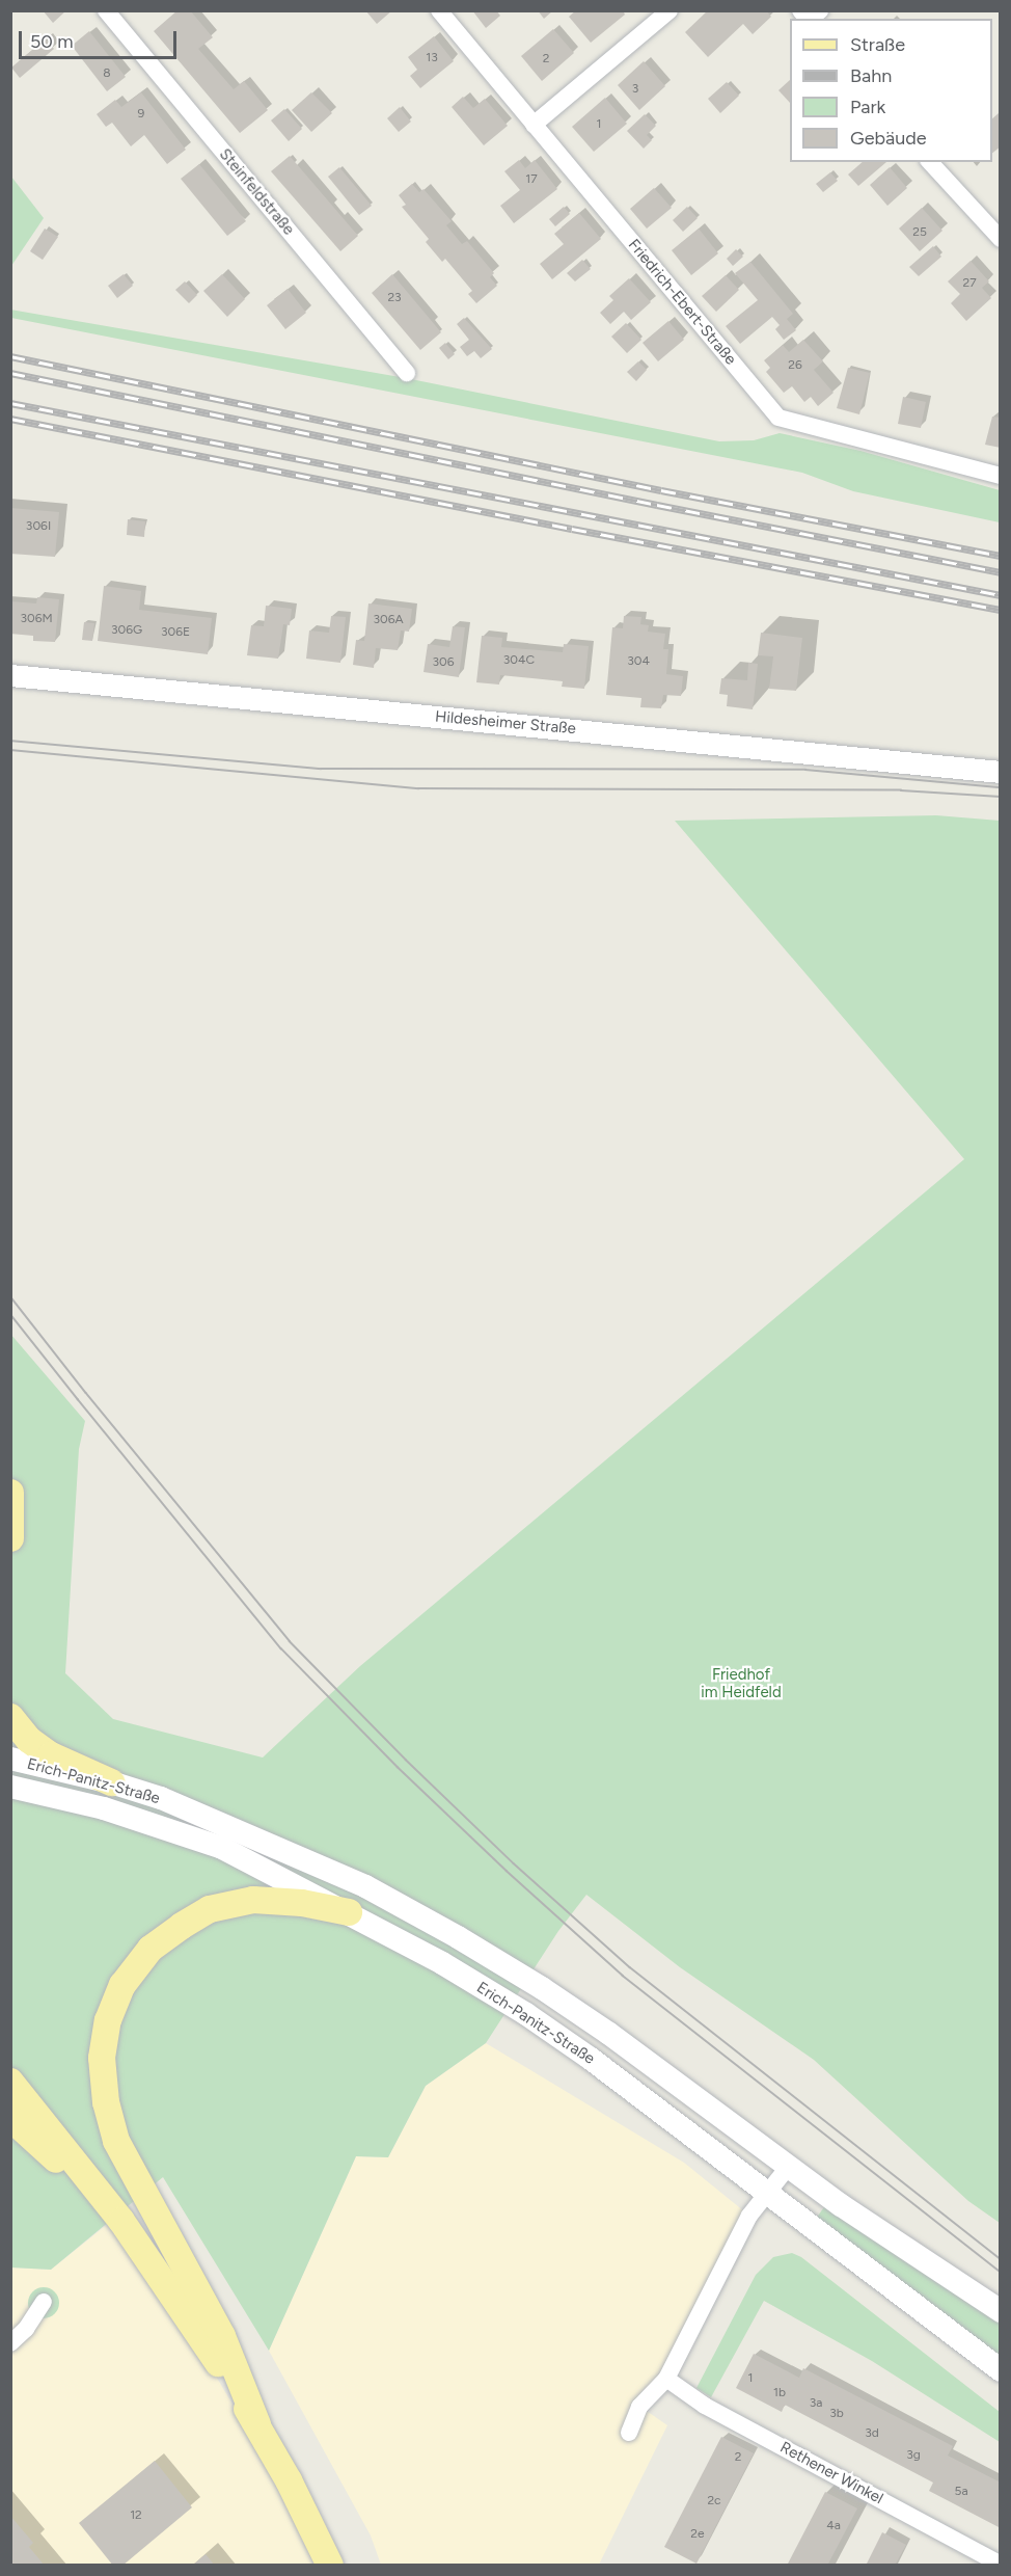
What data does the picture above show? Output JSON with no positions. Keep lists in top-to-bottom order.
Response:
{
  "streets": {
    "main road": ["Erich-Panitz-Straße"],
    "street": [
      "Steinfeldstraße",
      "Friedrich-Ebert-Straße",
      "Hildesheimer Straße",
      "Rethener Winkel"
    ]
  },
  "parks": ["Friedhof im Heidfeld"],
  "house_numbers": [
    "13",
    "2",
    "8",
    "3",
    "9",
    "1",
    "17",
    "25",
    "27",
    "23",
    "26",
    "306I",
    "306M",
    "306A",
    "306G",
    "306E",
    "304C",
    "304",
    "306",
    "1",
    "1b",
    "3a",
    "3b",
    "3d",
    "3g",
    "2",
    "5a",
    "2c",
    "12",
    "4a",
    "2e"
  ],
  "legend": [
    "Straße",
    "Bahn",
    "Park",
    "Gebäude"
  ],
  "scale_bar": "50 m"
}
